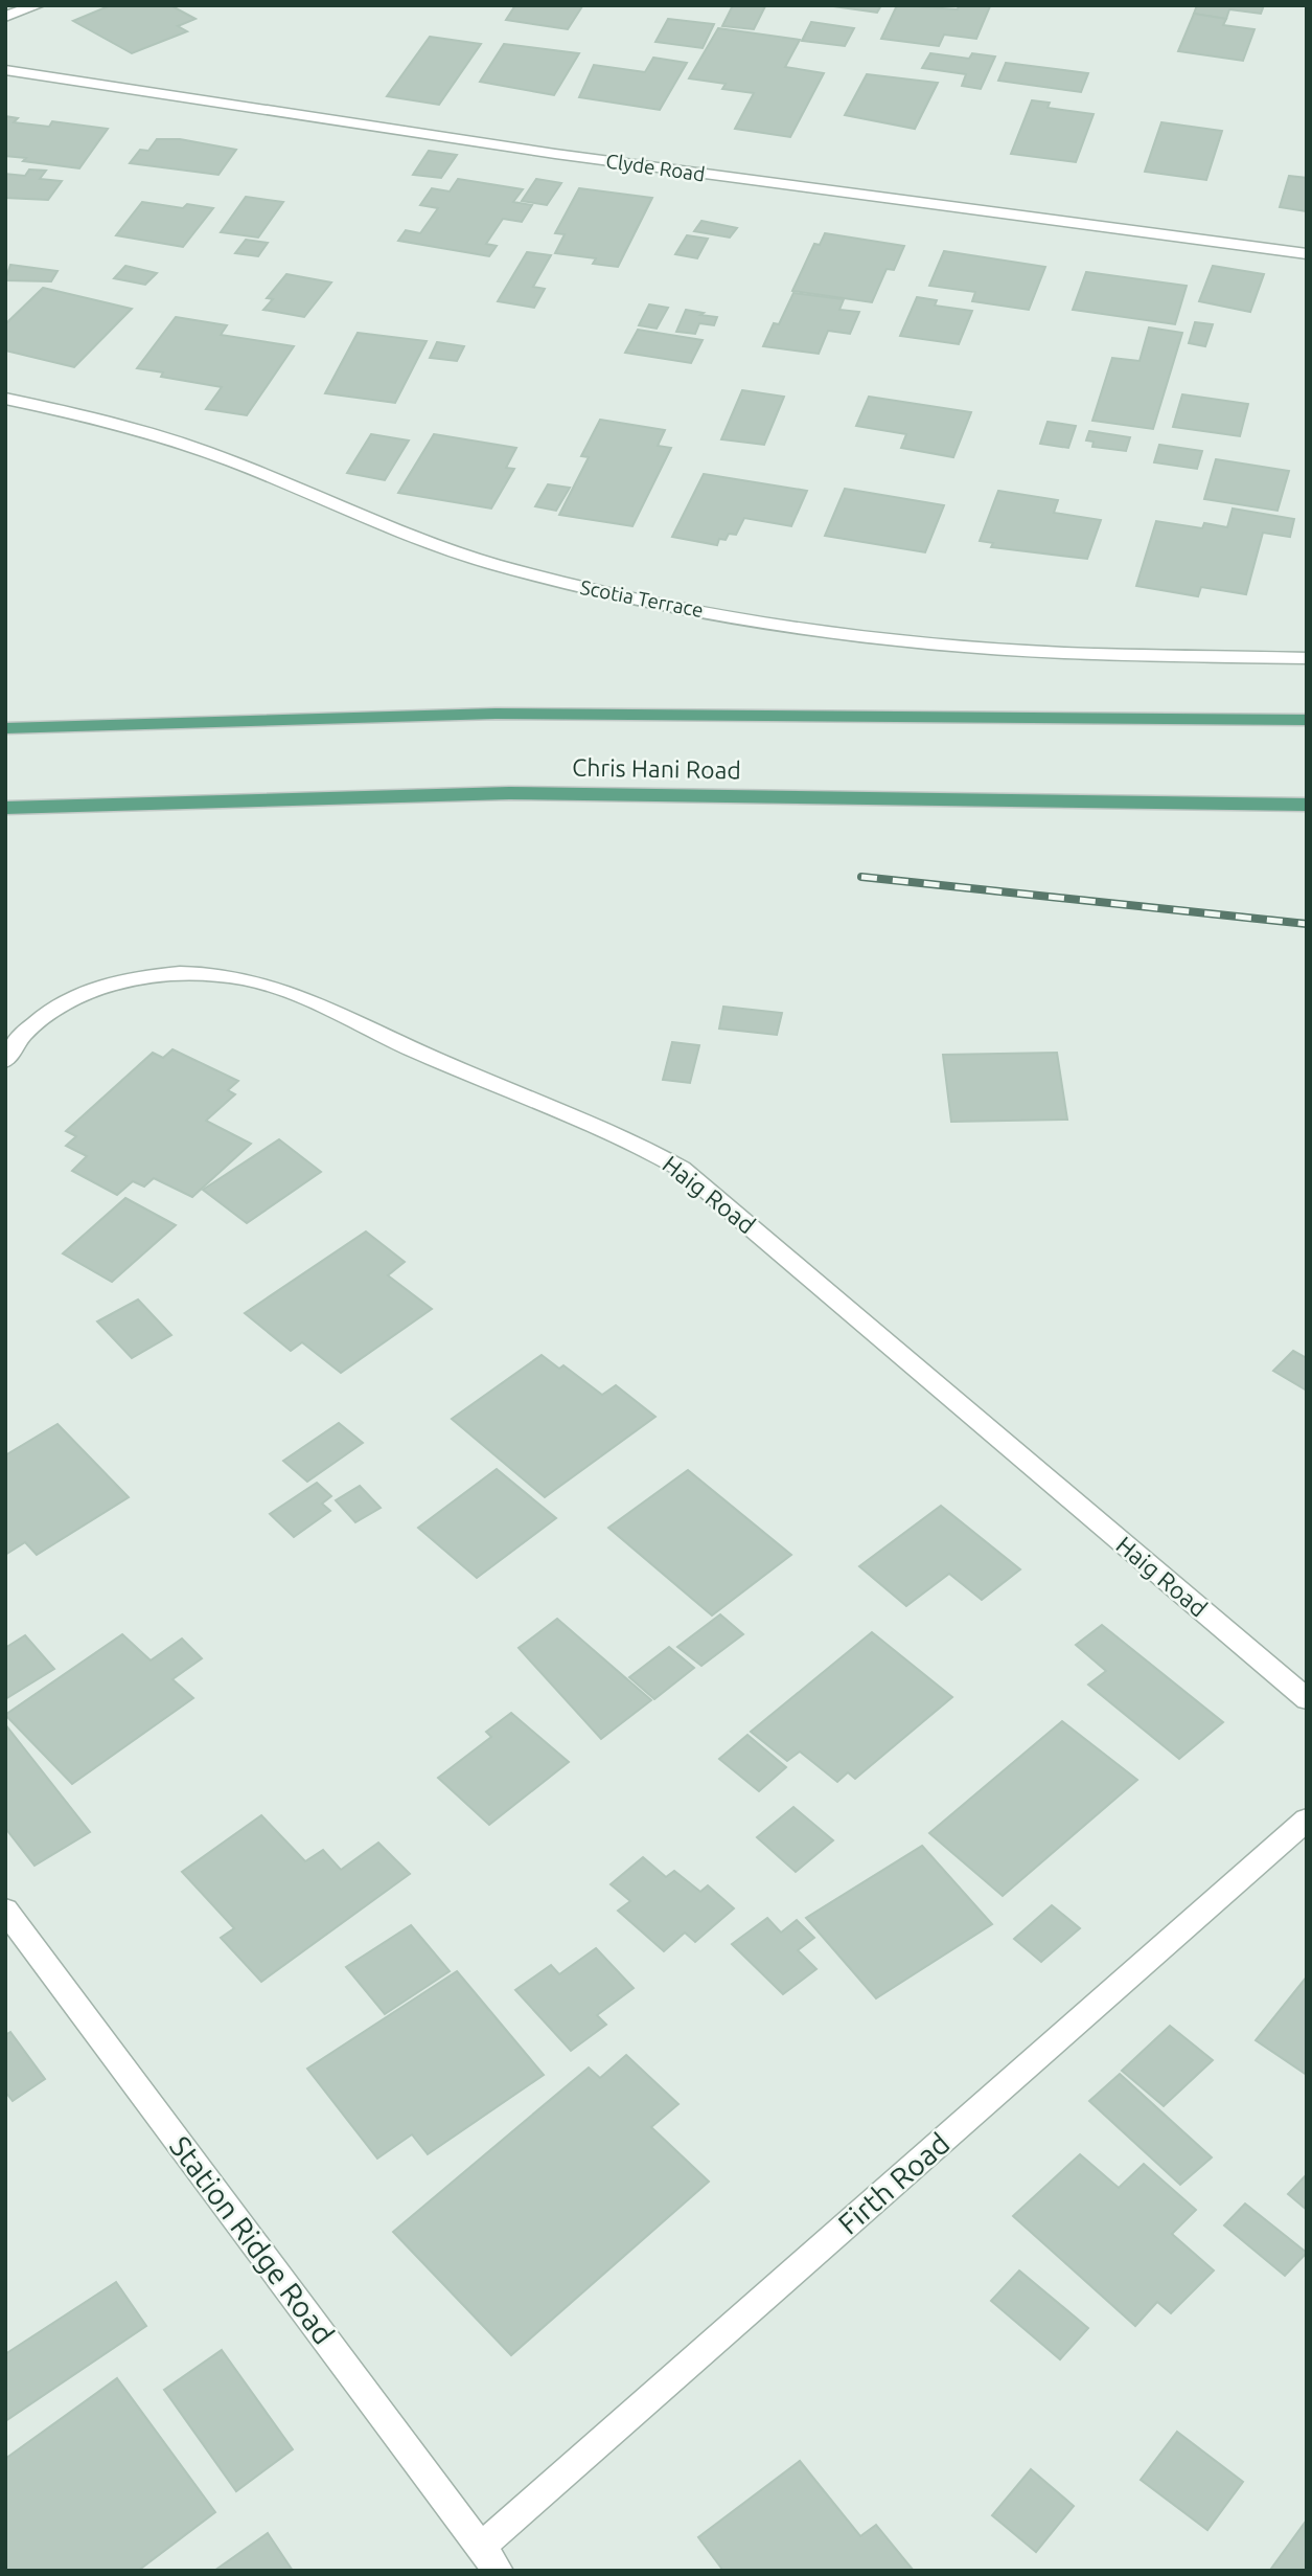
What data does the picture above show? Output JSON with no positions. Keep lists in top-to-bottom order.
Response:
{
  "streets": {
    "main road": ["Chris Hani Road"],
    "street": [
      "Clyde Road",
      "Scotia Terrace",
      "Haig Road",
      "Firth Road",
      "Station Ridge Road"
    ]
  },
  "crossings": [
    ["Firth Road", "Station Ridge Road"]
  ]
}
